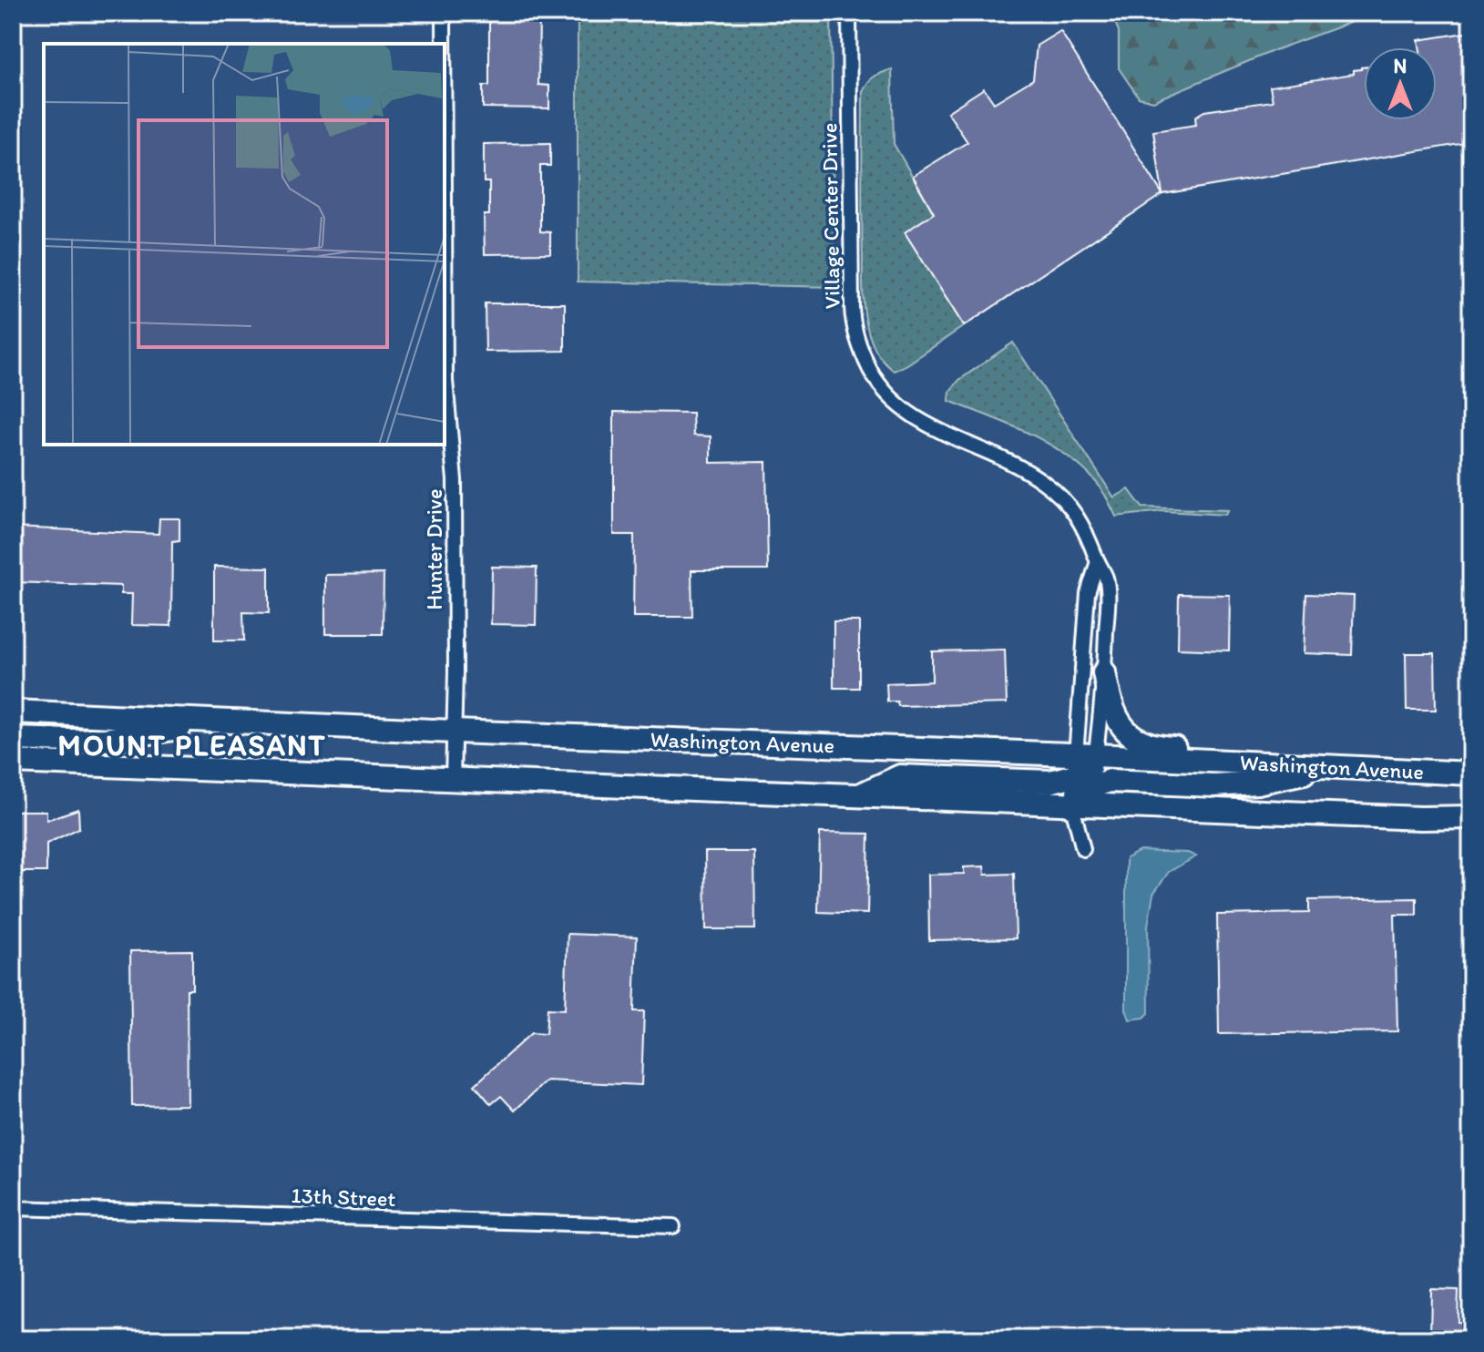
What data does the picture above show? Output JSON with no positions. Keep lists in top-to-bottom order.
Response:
{
  "streets": {
    "main road": ["Washington Avenue"],
    "street": ["Village Center Drive", "Hunter Drive", "13th Street"]
  },
  "crossings": [
    ["Village Center Drive", "Washington Avenue"],
    ["Hunter Drive", "Washington Avenue"]
  ],
  "districts": ["MOUNT PLEASANT"],
  "north": "top"
}
